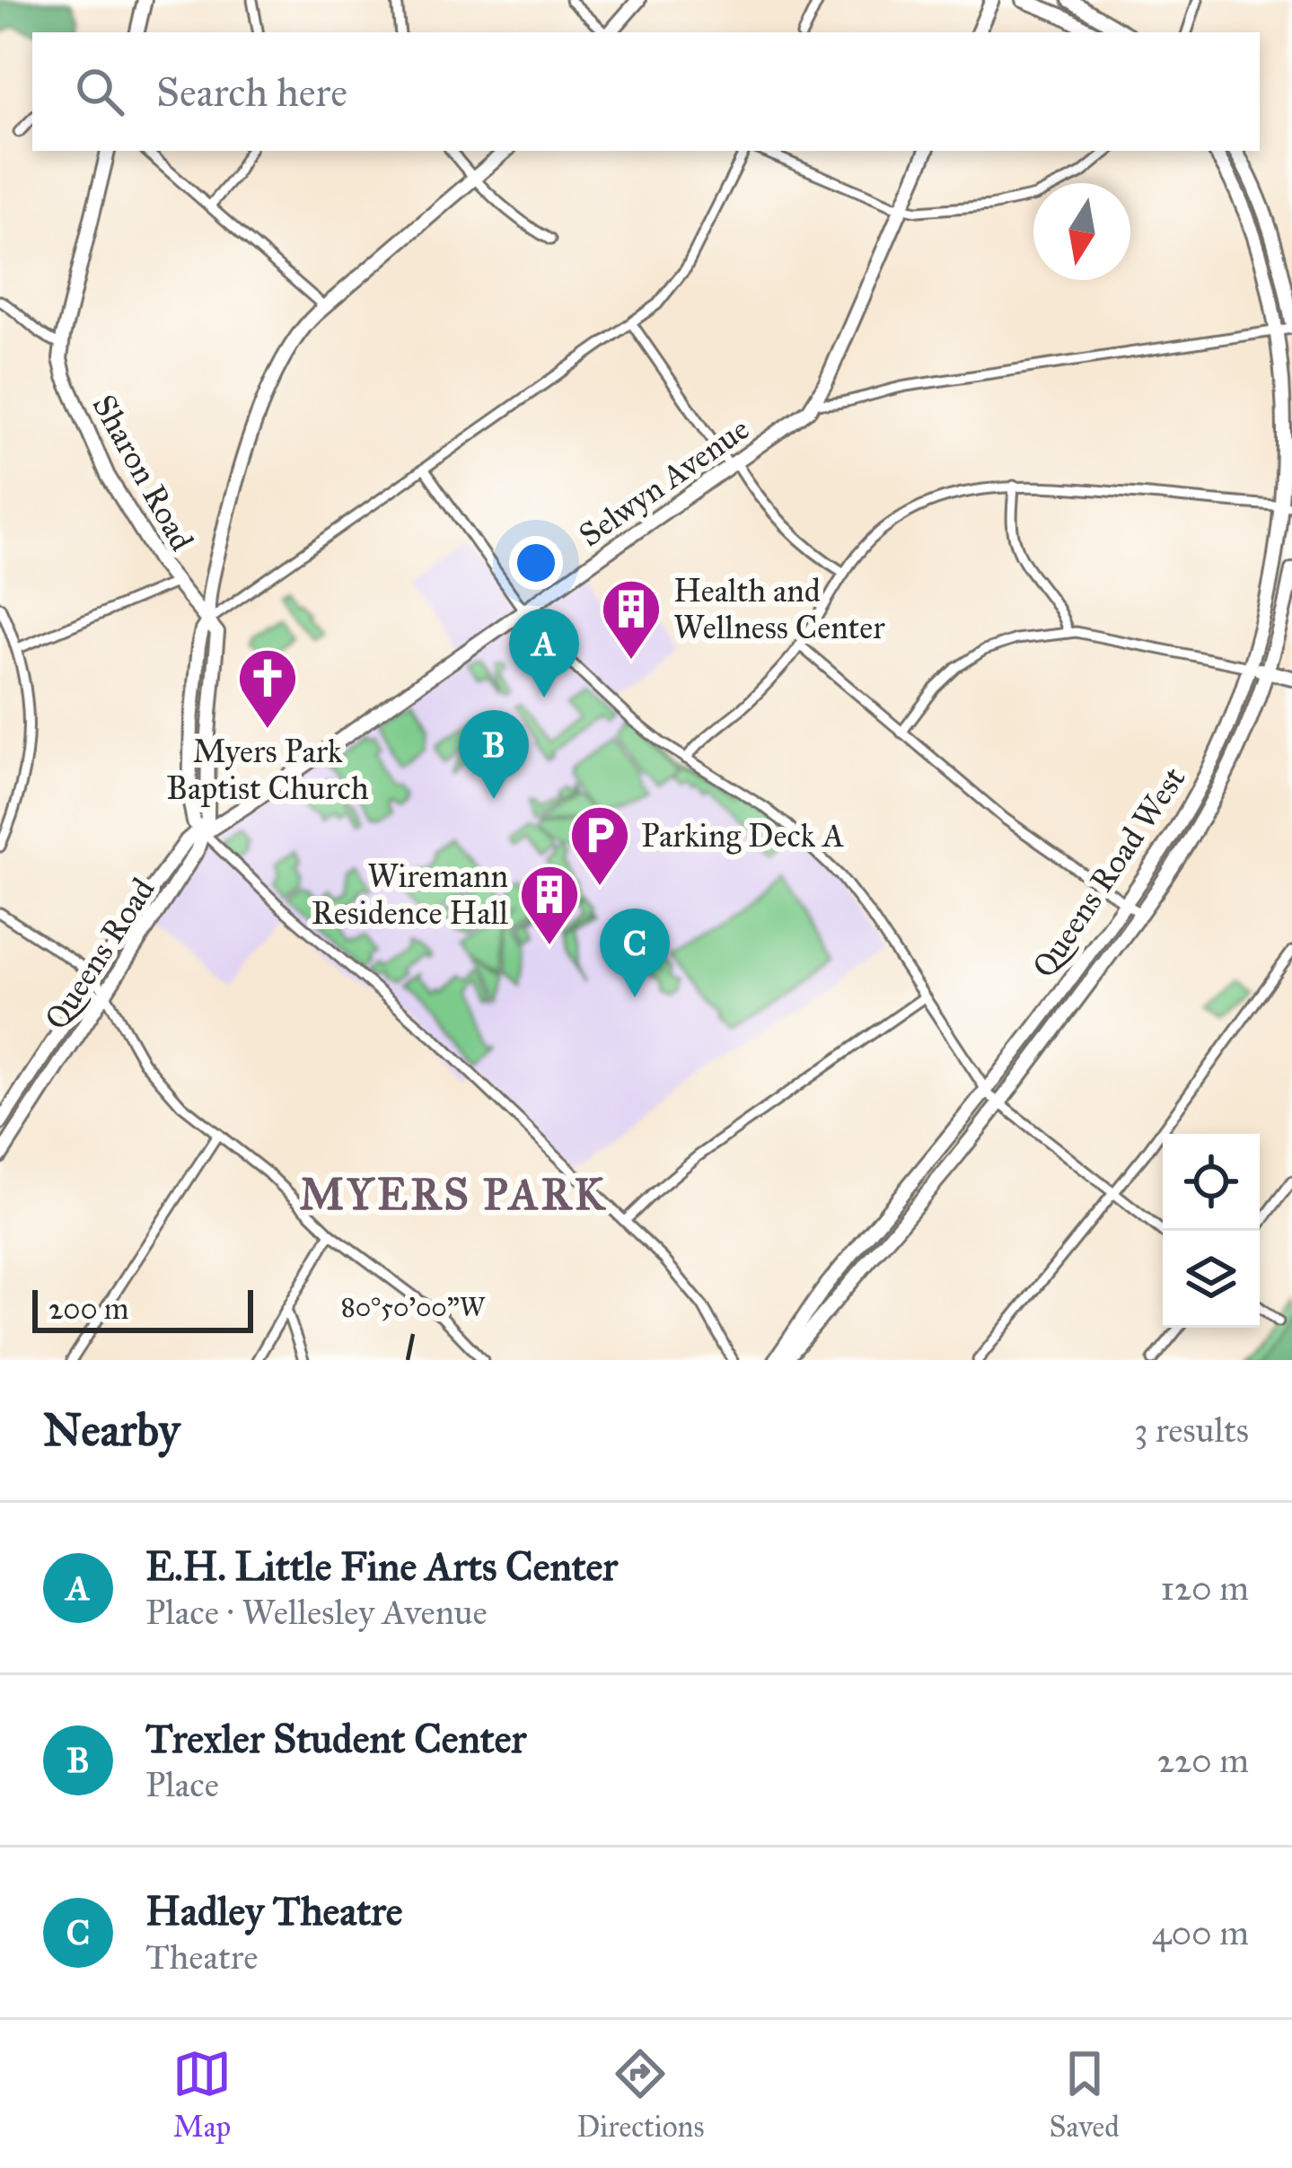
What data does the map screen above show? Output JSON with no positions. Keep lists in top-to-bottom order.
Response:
{
  "streets": {
    "street": [
      "Sharon Road",
      "Selwyn Avenue",
      "Queens Road West",
      "Queens Road"
    ]
  },
  "crossings": [
    ["Sharon Road", "Queens Road"],
    ["Selwyn Avenue", "Queens Road"]
  ],
  "districts": ["MYERS PARK"],
  "places": {
    "building": ["Health and Wellness Center", "Wiremann Residence Hall"],
    "church": ["Myers Park Baptist Church"],
    "parking": ["Parking Deck A"]
  },
  "scale_bar": "200 m",
  "north": "bottom",
  "page": {
    "search": "Search here",
    "pins": ["A", "B", "C"],
    "scale": "200 m",
    "heading": ["Nearby", "3 results"],
    "list": [
      {
        "mark": "A",
        "name": "E.H. Little Fine Arts Center",
        "note": "Place · Wellesley Avenue",
        "value": "120 m"
      },
      {
        "mark": "B",
        "name": "Trexler Student Center",
        "note": "Place",
        "value": "220 m"
      },
      {
        "mark": "C",
        "name": "Hadley Theatre",
        "note": "Theatre",
        "value": "400 m"
      }
    ],
    "nav": ["Map", "Directions", "Saved"]
  },
  "coordinates": ["80°50'00\"W"]
}
